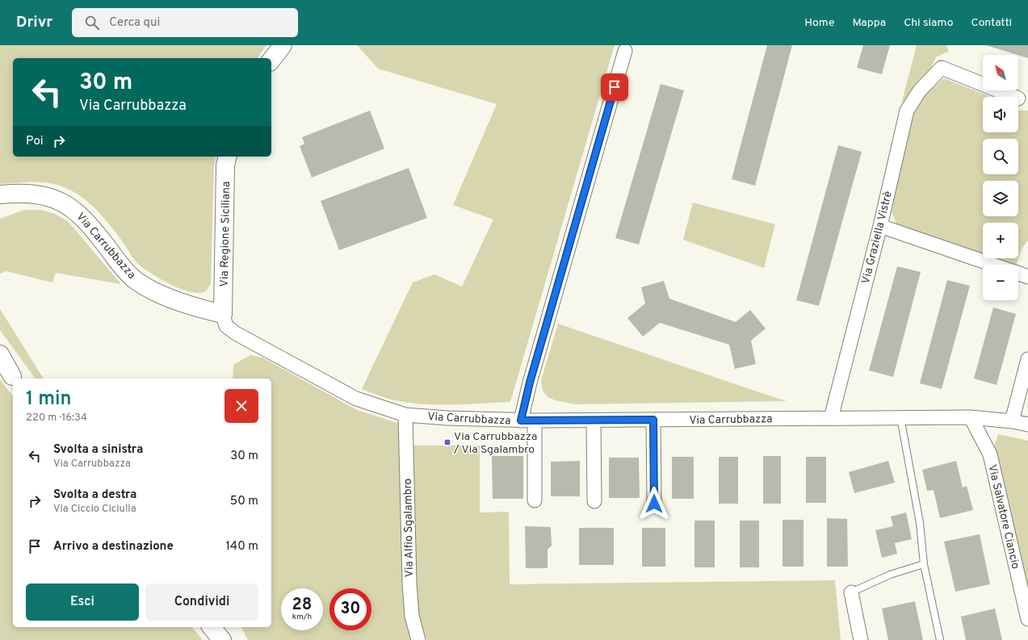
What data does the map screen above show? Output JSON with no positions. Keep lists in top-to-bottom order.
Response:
{
  "streets": {
    "main road": ["Via Regione Siciliana", "Via Carrubbazza"],
    "street": ["Via Graziella Vistrè", "Via Salvatore Ciancio", "Via Alfio Sgalambro"]
  },
  "crossings": [
    ["Via Regione Siciliana", "Via Carrubbazza"],
    ["Via Graziella Vistrè", "Via Carrubbazza"],
    ["Via Carrubbazza", "Via Salvatore Ciancio"],
    ["Via Carrubbazza", "Via Alfio Sgalambro"]
  ],
  "places": {
    "transit": ["Via Carrubbazza / Via Sgalambro"]
  },
  "north": "top left",
  "page": {
    "header": "Drivr",
    "search": "Cerca qui",
    "nav": [
      "Home",
      "Mappa",
      "Chi siamo",
      "Contatti"
    ],
    "map_buttons": ["+", "−"],
    "turn": ["30 m", "Via Carrubbazza"],
    "then": "Poi",
    "heading": ["1 min", "220 m · 16:34"],
    "list": [
      {
        "name": "Svolta a sinistra",
        "note": "Via Carrubbazza",
        "value": "30 m"
      },
      {
        "name": "Svolta a destra",
        "note": "Via Ciccio Ciciulla",
        "value": "50 m"
      },
      {
        "name": "Arrivo a destinazione",
        "value": "140 m"
      }
    ],
    "buttons": ["Esci", "Condividi"],
    "speed": "28 km/h",
    "limit": "30"
  }
}
